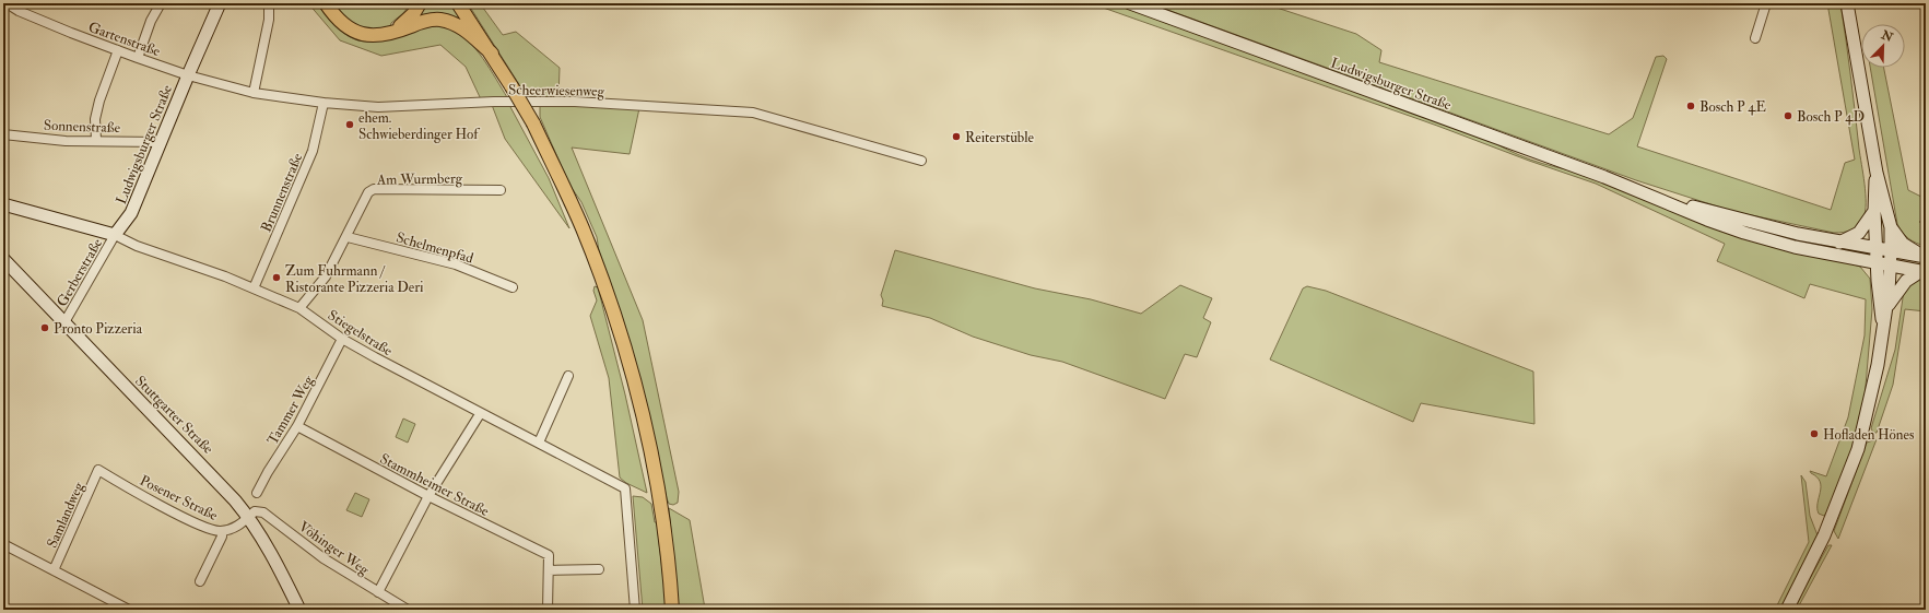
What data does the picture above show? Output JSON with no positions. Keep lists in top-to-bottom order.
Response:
{
  "streets": {
    "main road": ["Ludwigsburger Straße", "Stuttgarter Straße"],
    "street": [
      "Gartenstraße",
      "Scheerwiesenweg",
      "Sonnenstraße",
      "Am Wurmberg",
      "Brunnenstraße",
      "Schelmenpfad",
      "Gerberstraße",
      "Stiegelstraße",
      "Tammer Weg",
      "Stammheimer Straße",
      "Posener Straße",
      "Samlandweg",
      "Vöhinger Weg"
    ]
  },
  "crossings": [
    ["Gartenstraße", "Ludwigsburger Straße"],
    ["Gartenstraße", "Scheerwiesenweg"],
    ["Ludwigsburger Straße", "Scheerwiesenweg"],
    ["Ludwigsburger Straße", "Sonnenstraße"],
    ["Ludwigsburger Straße", "Gerberstraße"],
    ["Ludwigsburger Straße", "Stiegelstraße"],
    ["Scheerwiesenweg", "Brunnenstraße"],
    ["Am Wurmberg", "Schelmenpfad"],
    ["Am Wurmberg", "Stiegelstraße"],
    ["Brunnenstraße", "Stiegelstraße"],
    ["Gerberstraße", "Stiegelstraße"],
    ["Gerberstraße", "Stuttgarter Straße"],
    ["Stiegelstraße", "Tammer Weg"],
    ["Tammer Weg", "Stammheimer Straße"],
    ["Stuttgarter Straße", "Posener Straße"],
    ["Stuttgarter Straße", "Vöhinger Weg"],
    ["Posener Straße", "Samlandweg"],
    ["Posener Straße", "Vöhinger Weg"]
  ],
  "places": [
    "Bosch P 4E",
    "Bosch P 4D",
    "ehem. Schwieberdinger Hof",
    "Reiterstüble",
    "Zum Fuhrmann / Ristorante Pizzeria Deri",
    "Pronto Pizzeria",
    "Hofladen Hönes"
  ],
  "north": "top right"
}
